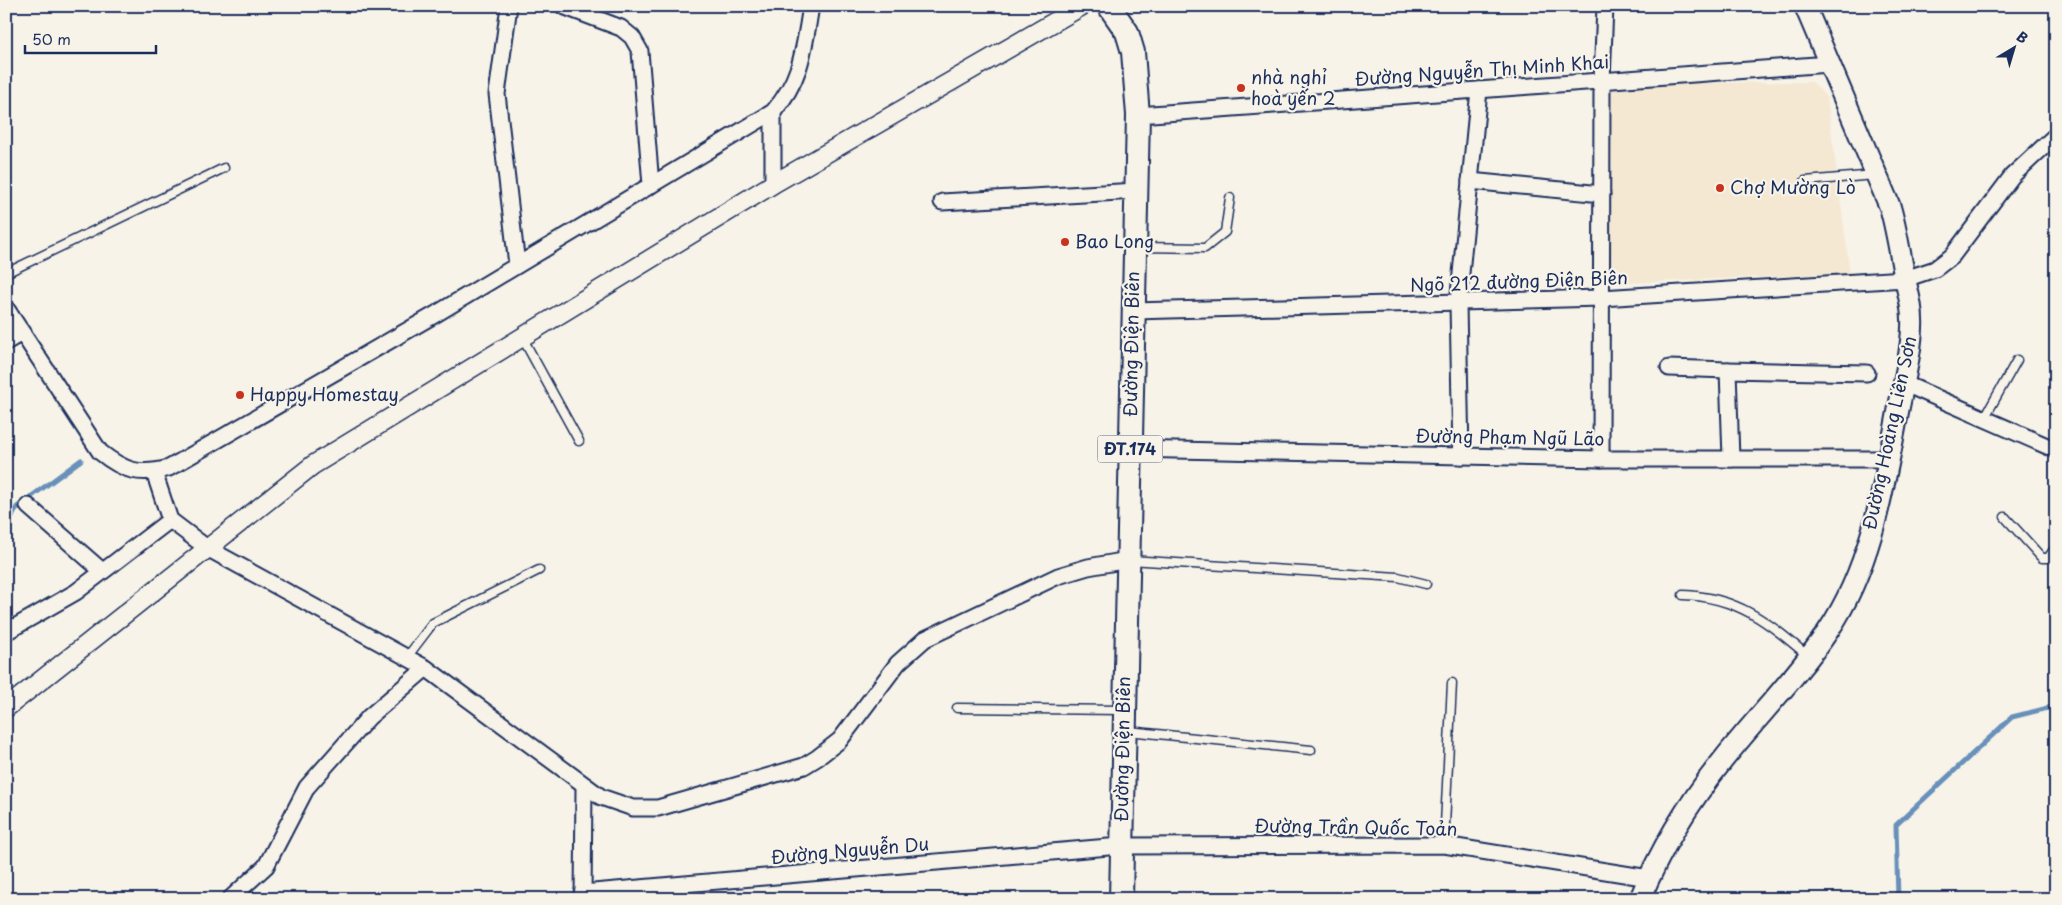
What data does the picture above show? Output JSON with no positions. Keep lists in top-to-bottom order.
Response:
{
  "streets": {
    "main road": ["Đường Điện Biên", "Đường Hoàng Liên Sơn", "ĐT.174"],
    "street": [
      "Đường Nguyễn Thị Minh Khai",
      "Ngõ 212 đường Điện Biên",
      "Đường Phạm Ngũ Lão",
      "Đường Trần Quốc Toản",
      "Đường Nguyễn Du"
    ]
  },
  "crossings": [
    ["Đường Nguyễn Thị Minh Khai", "Đường Điện Biên"],
    ["Đường Nguyễn Thị Minh Khai", "Đường Hoàng Liên Sơn"],
    ["Ngõ 212 đường Điện Biên", "Đường Điện Biên"],
    ["Ngõ 212 đường Điện Biên", "Đường Hoàng Liên Sơn"],
    ["Đường Điện Biên", "Đường Phạm Ngũ Lão"],
    ["Đường Điện Biên", "Đường Trần Quốc Toản"],
    ["Đường Điện Biên", "Đường Nguyễn Du"],
    ["Đường Hoàng Liên Sơn", "Đường Phạm Ngũ Lão"],
    ["Đường Hoàng Liên Sơn", "Đường Trần Quốc Toản"],
    ["Đường Trần Quốc Toản", "Đường Nguyễn Du"]
  ],
  "places": [
    "nhà nghỉ hoà yến 2",
    "Chợ Mường Lò",
    "Bao Long",
    "Happy Homestay"
  ],
  "scale_bar": "50 m",
  "north": "top right"
}
